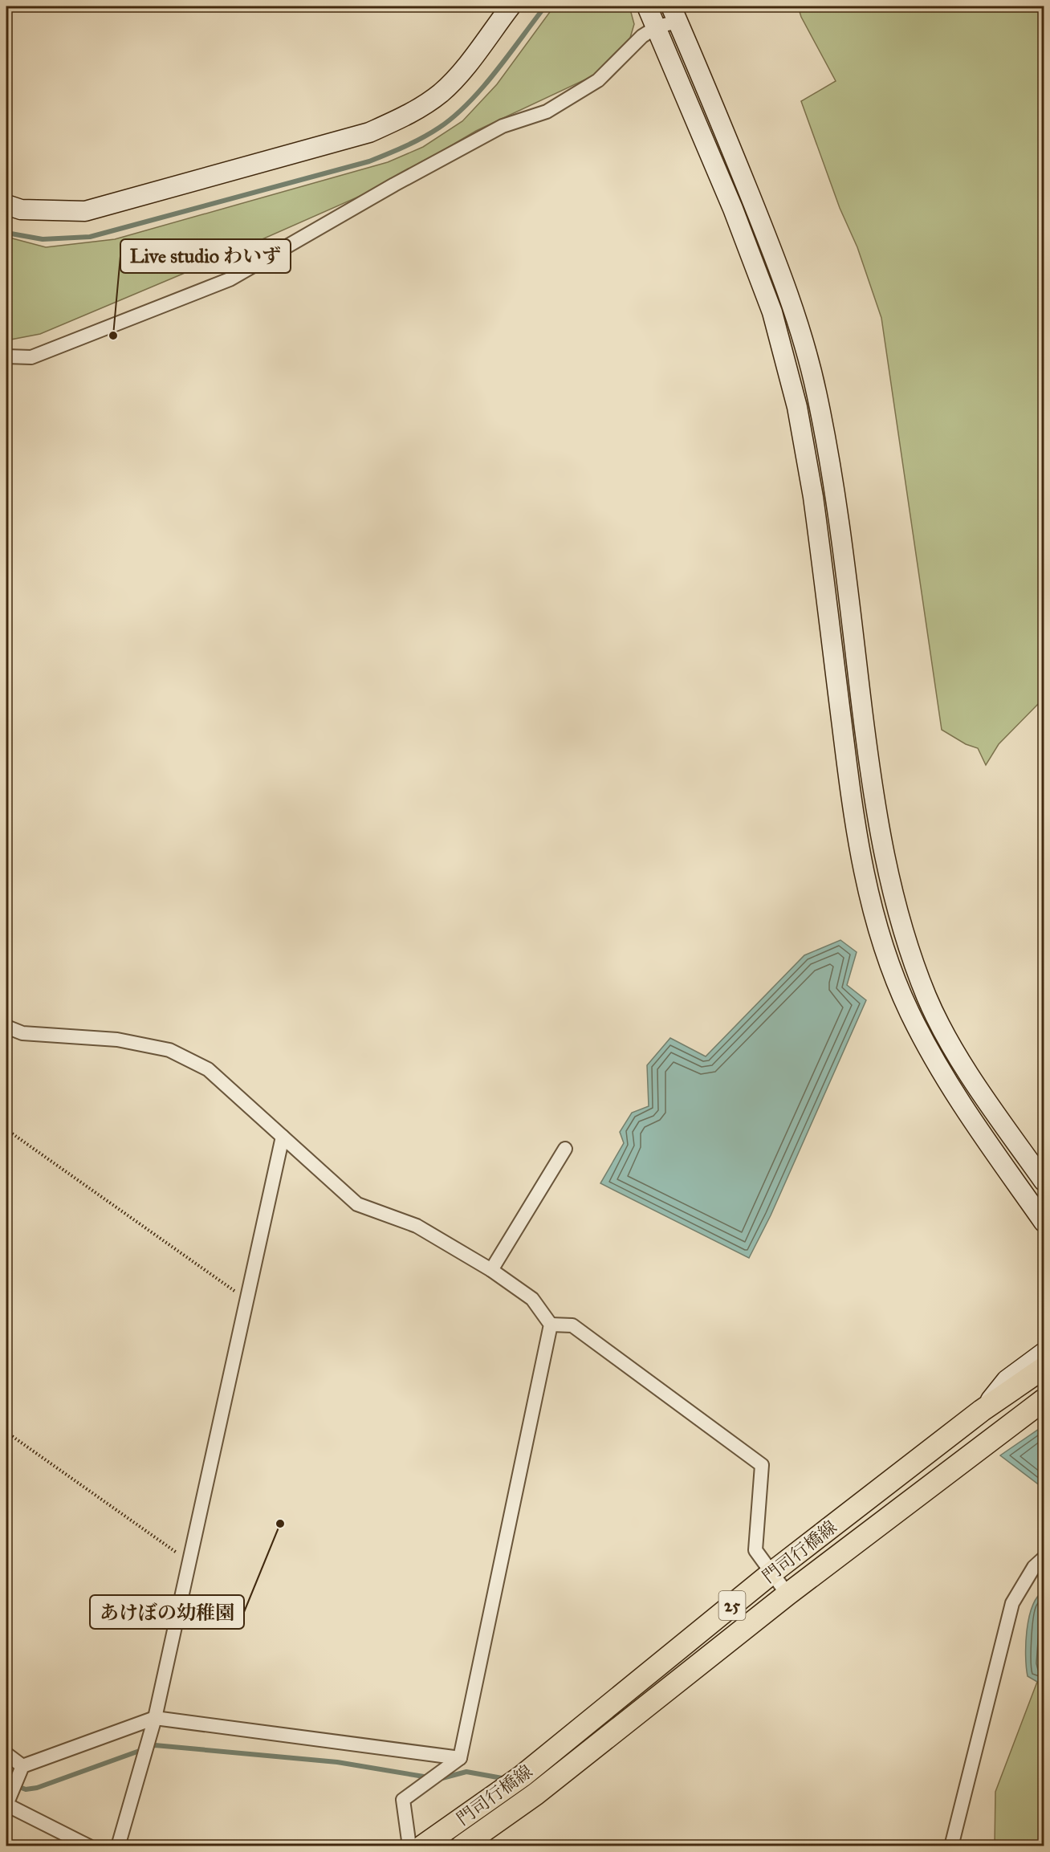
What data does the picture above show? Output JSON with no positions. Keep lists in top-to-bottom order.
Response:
{
  "streets": {
    "main road": ["門司行橋線", "25"]
  },
  "places": ["Live studio わいず", "あけぼの幼稚園"]
}
